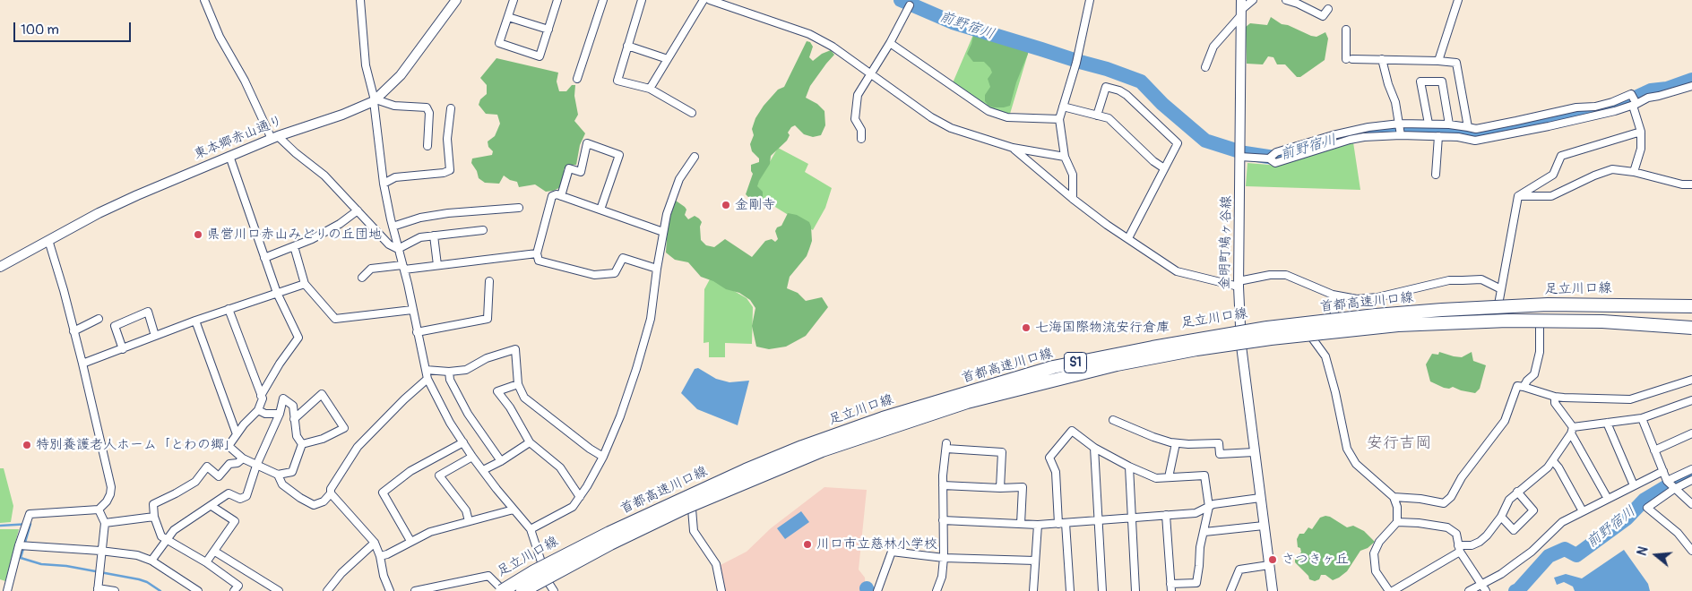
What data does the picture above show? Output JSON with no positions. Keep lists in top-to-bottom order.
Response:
{
  "streets": {
    "highway": ["首都高速川口線", "S1"],
    "main road": ["東本郷赤山通り", "金明町鳩ヶ谷線", "足立川口線"]
  },
  "crossings": [
    ["金明町鳩ヶ谷線", "足立川口線"],
    ["足立川口線", "首都高速川口線"]
  ],
  "districts": ["安行吉岡"],
  "water": ["前野宿川"],
  "places": [
    "金剛寺",
    "県営川口赤山みどりの丘団地",
    "七海国際物流安行倉庫",
    "特別養護老人ホーム「とわの郷」",
    "川口市立慈林小学校",
    "さつきヶ丘"
  ],
  "scale_bar": "100 m",
  "north": "left"
}
